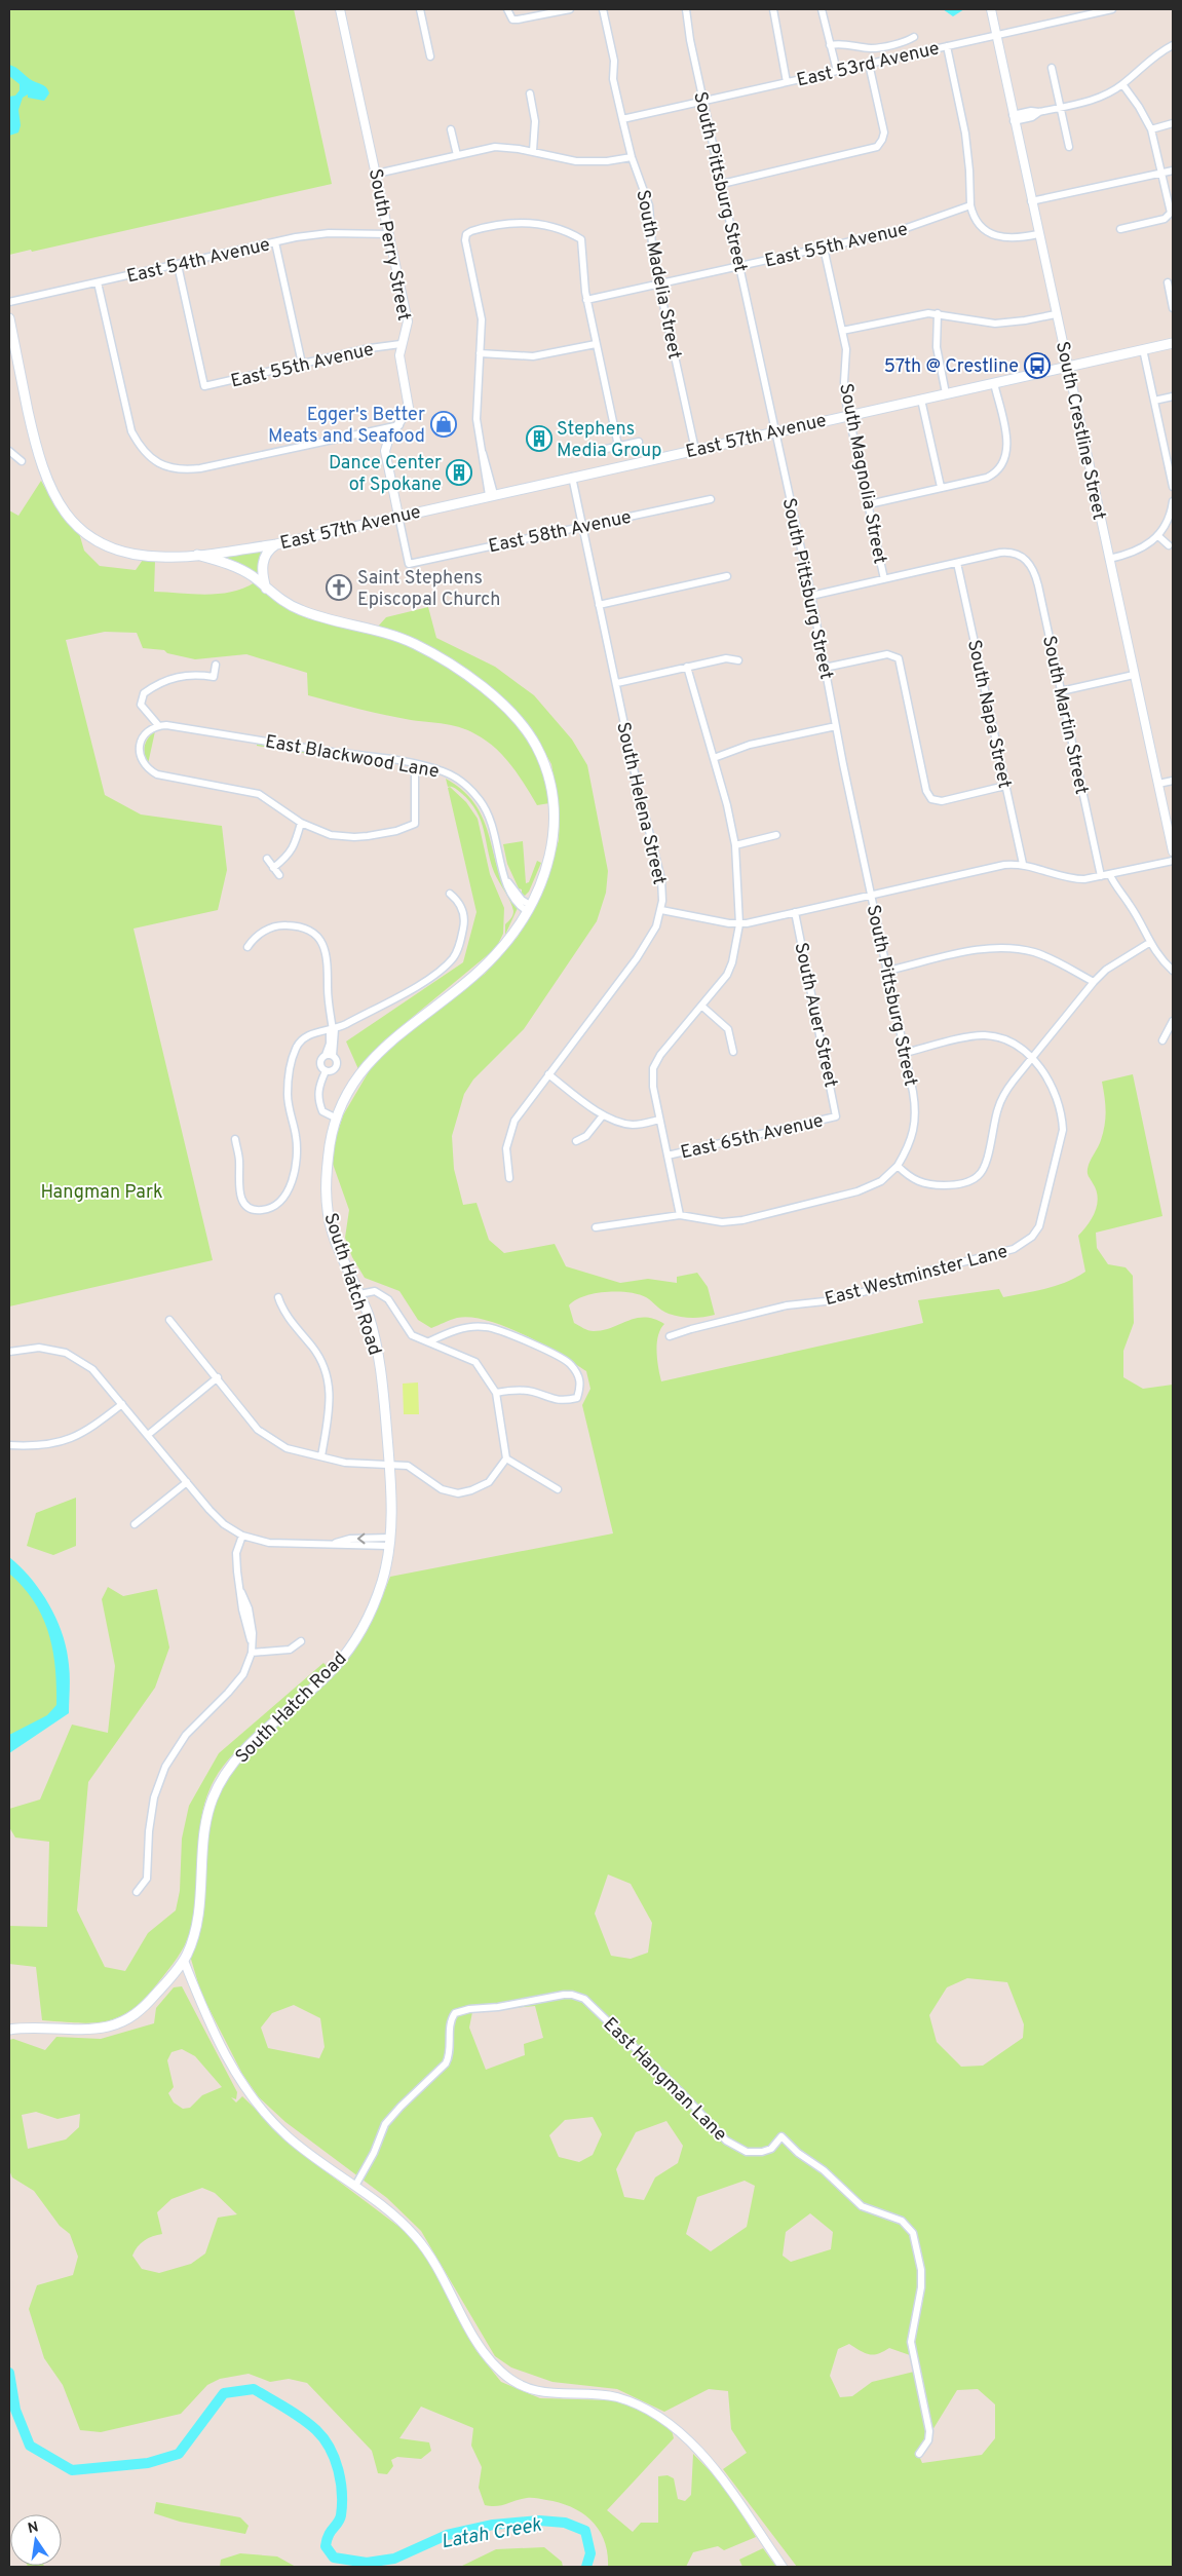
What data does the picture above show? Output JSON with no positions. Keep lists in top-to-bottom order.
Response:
{
  "streets": {
    "main road": ["East 57th Avenue", "South Hatch Road"],
    "street": [
      "East 53rd Avenue",
      "South Pittsburg Street",
      "South Perry Street",
      "East 55th Avenue",
      "East 54th Avenue",
      "South Madelia Street",
      "South Crestline Street",
      "South Magnolia Street",
      "East 58th Avenue",
      "South Napa Street",
      "South Martin Street",
      "East Blackwood Lane",
      "South Helena Street",
      "South Auer Street",
      "East 65th Avenue",
      "East Westminster Lane",
      "East Hangman Lane"
    ]
  },
  "crossings": [
    ["East 53rd Avenue", "South Pittsburg Street"],
    ["East 53rd Avenue", "South Madelia Street"],
    ["East 53rd Avenue", "South Crestline Street"],
    ["South Pittsburg Street", "East 55th Avenue"],
    ["South Pittsburg Street", "East 57th Avenue"],
    ["South Perry Street", "East 55th Avenue"],
    ["South Perry Street", "East 54th Avenue"],
    ["South Perry Street", "East 57th Avenue"],
    ["South Perry Street", "East 58th Avenue"],
    ["East 55th Avenue", "East 54th Avenue"],
    ["East 55th Avenue", "South Madelia Street"],
    ["East 55th Avenue", "South Magnolia Street"],
    ["South Madelia Street", "East 57th Avenue"],
    ["South Crestline Street", "East 57th Avenue"],
    ["East 57th Avenue", "South Magnolia Street"],
    ["East 57th Avenue", "South Helena Street"],
    ["East 57th Avenue", "South Hatch Road"],
    ["East 58th Avenue", "South Helena Street"],
    ["South Napa Street", "South Martin Street"],
    ["East Blackwood Lane", "South Hatch Road"],
    ["South Auer Street", "East 65th Avenue"]
  ],
  "water": ["Latah Creek"],
  "parks": ["Hangman Park"],
  "places": {
    "bus stop": ["57th @ Crestline"],
    "shop": ["Egger's Better Meats and Seafood"],
    "building": ["Stephens Media Group", "Dance Center of Spokane"],
    "church": ["Saint Stephens Episcopal Church"]
  },
  "north": "top"
}
